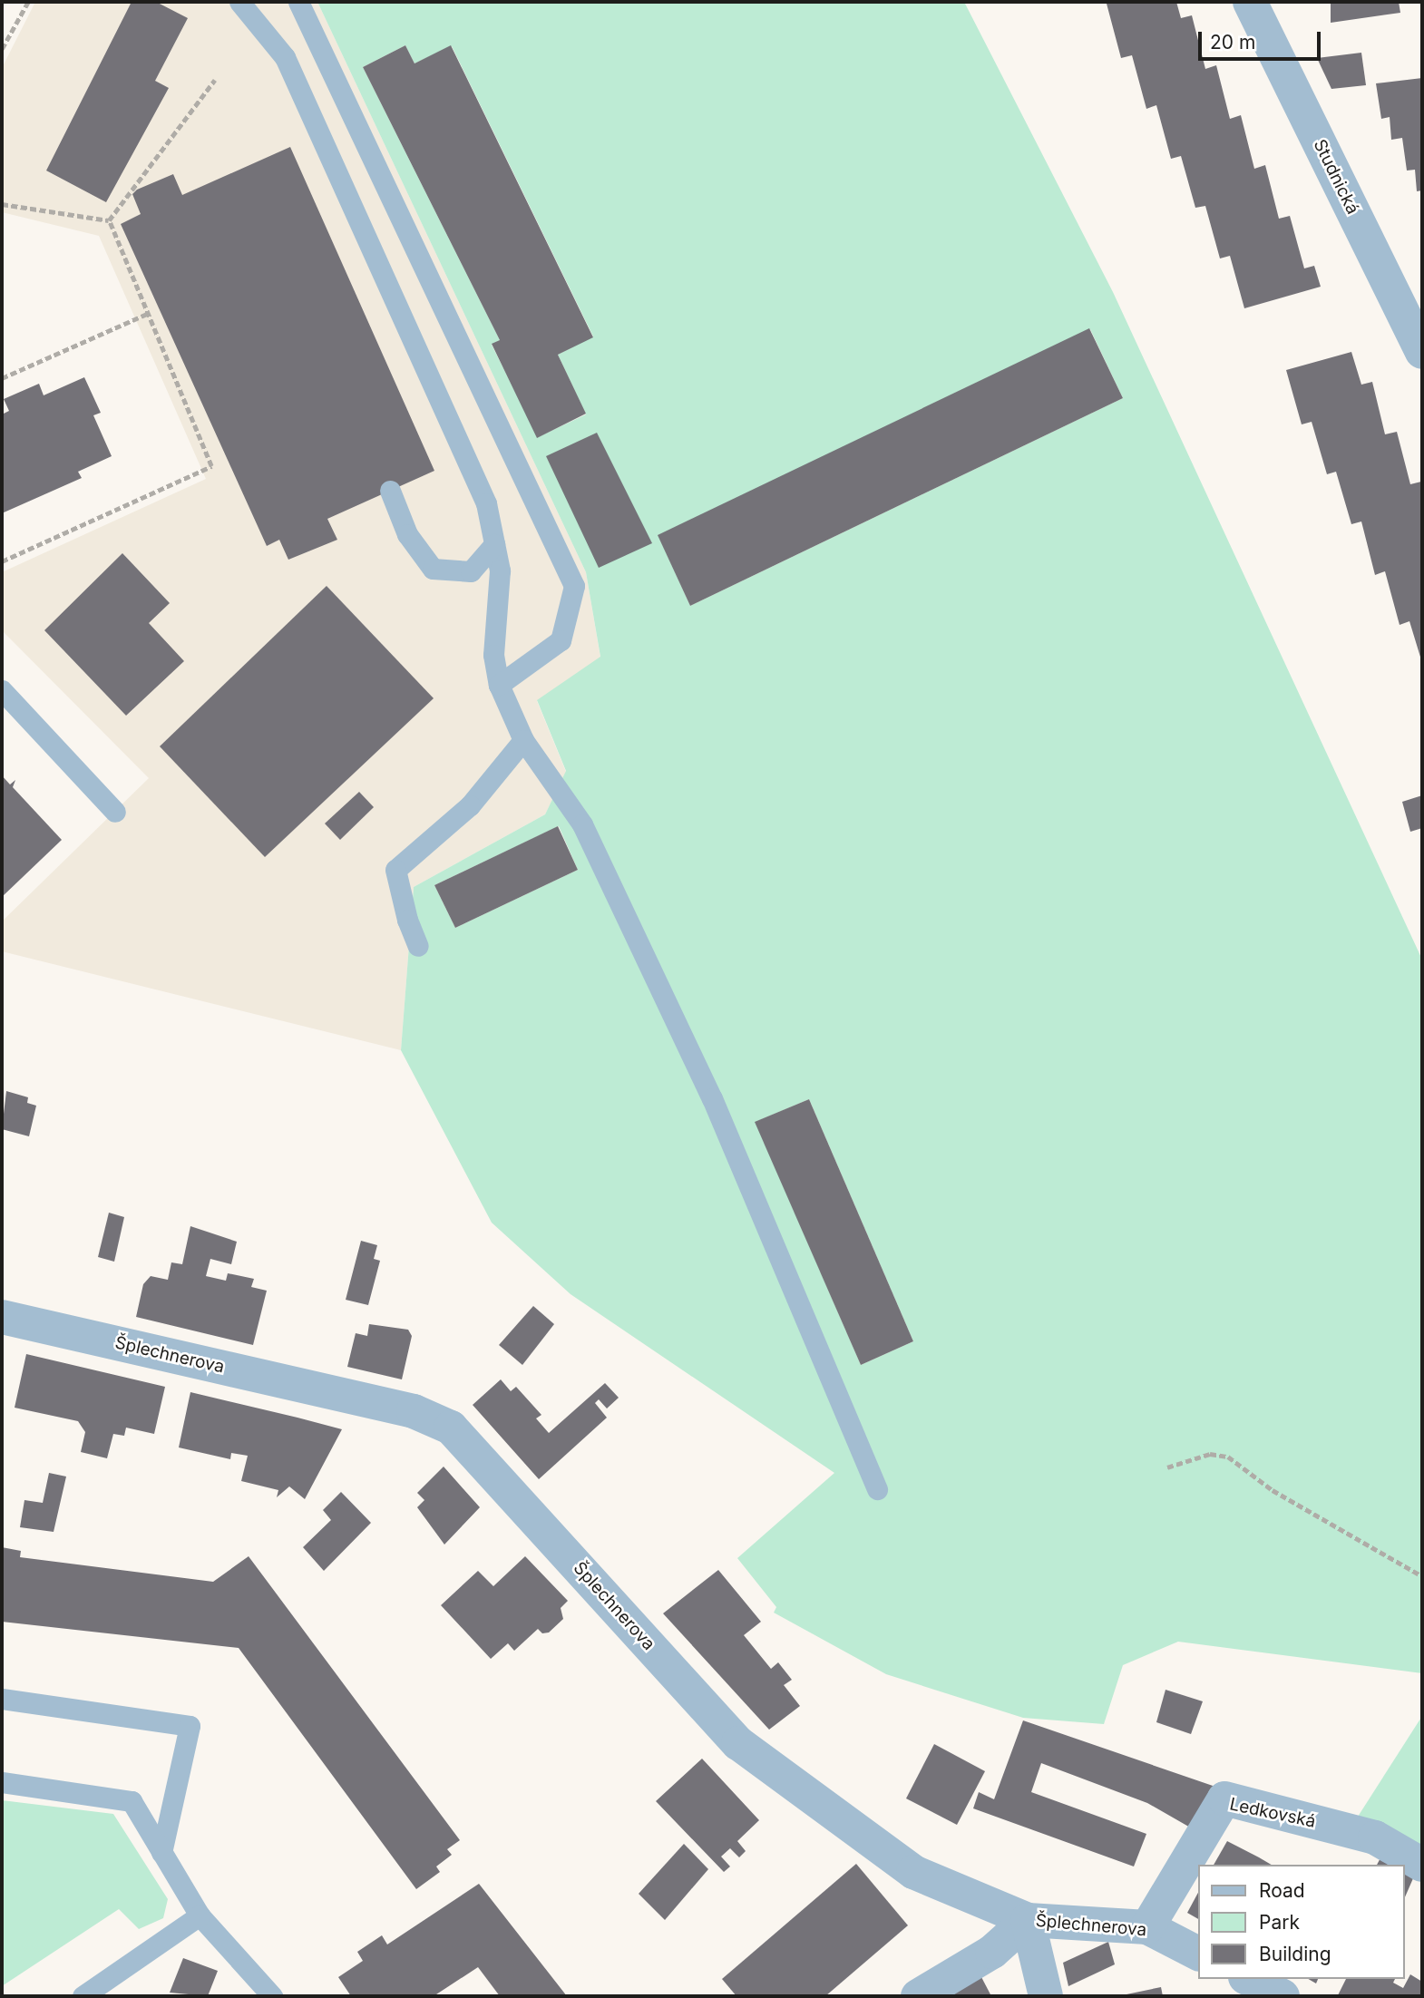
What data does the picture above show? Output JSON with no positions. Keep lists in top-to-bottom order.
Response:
{
  "streets": {
    "street": ["Studnická", "Šplechnerova", "Ledkovská"]
  },
  "crossings": [
    ["Šplechnerova", "Ledkovská"]
  ],
  "legend": ["Road", "Park", "Building"],
  "scale_bar": "20 m"
}
